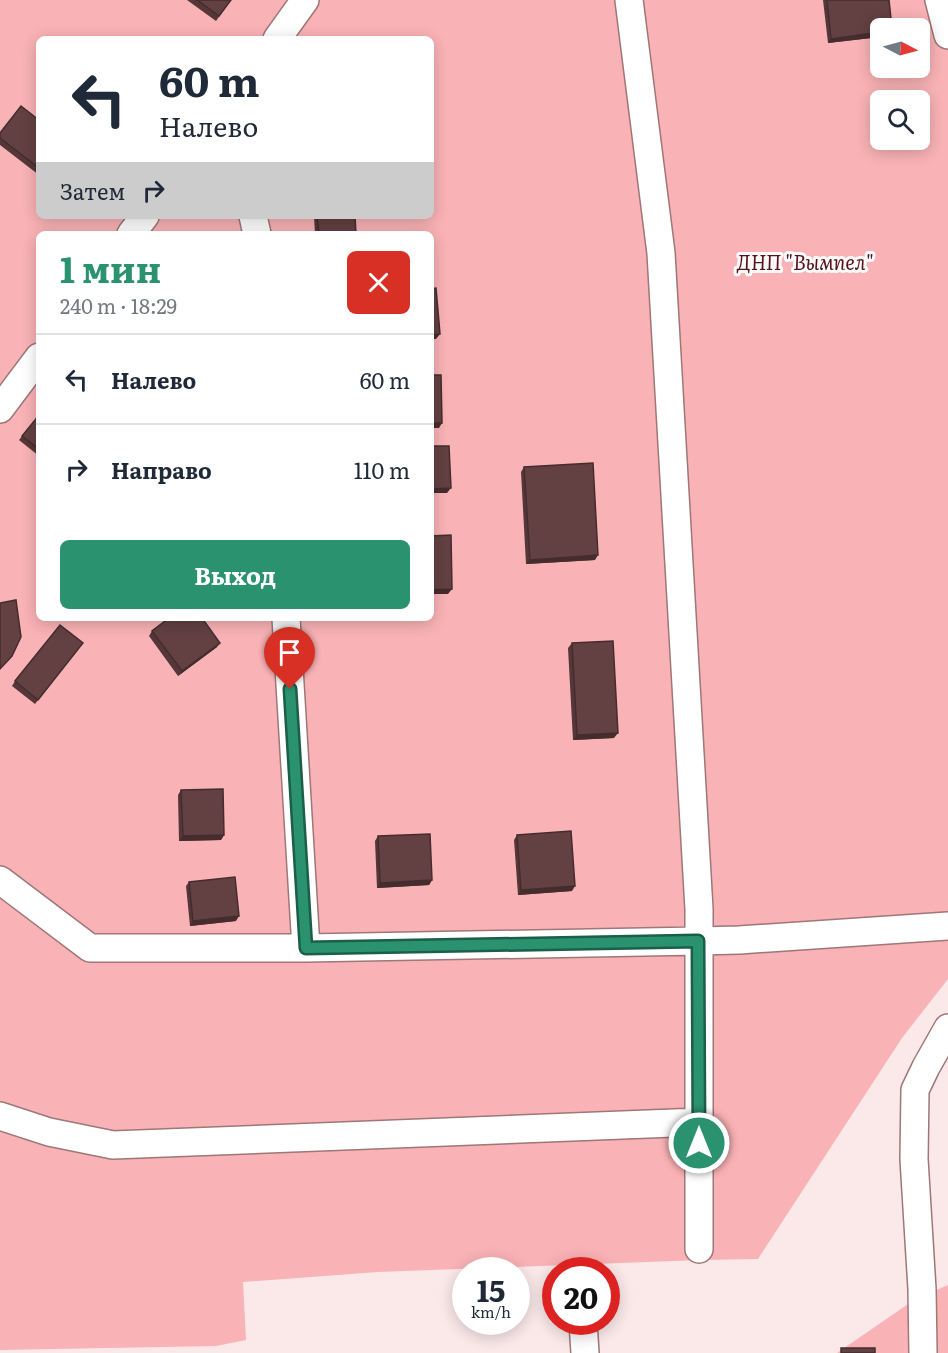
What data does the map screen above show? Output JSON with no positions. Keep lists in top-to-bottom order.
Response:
{
  "parks": ["ДНП \"Вымпел\""],
  "north": "right",
  "page": {
    "turn": ["60 m", "Налево"],
    "then": "Затем",
    "heading": ["1 мин", "240 m · 18:29"],
    "list": [
      {
        "name": "Налево",
        "value": "60 m"
      },
      {
        "name": "Направо",
        "value": "110 m"
      }
    ],
    "buttons": "Выход",
    "speed": "15 km/h",
    "limit": "20"
  }
}
